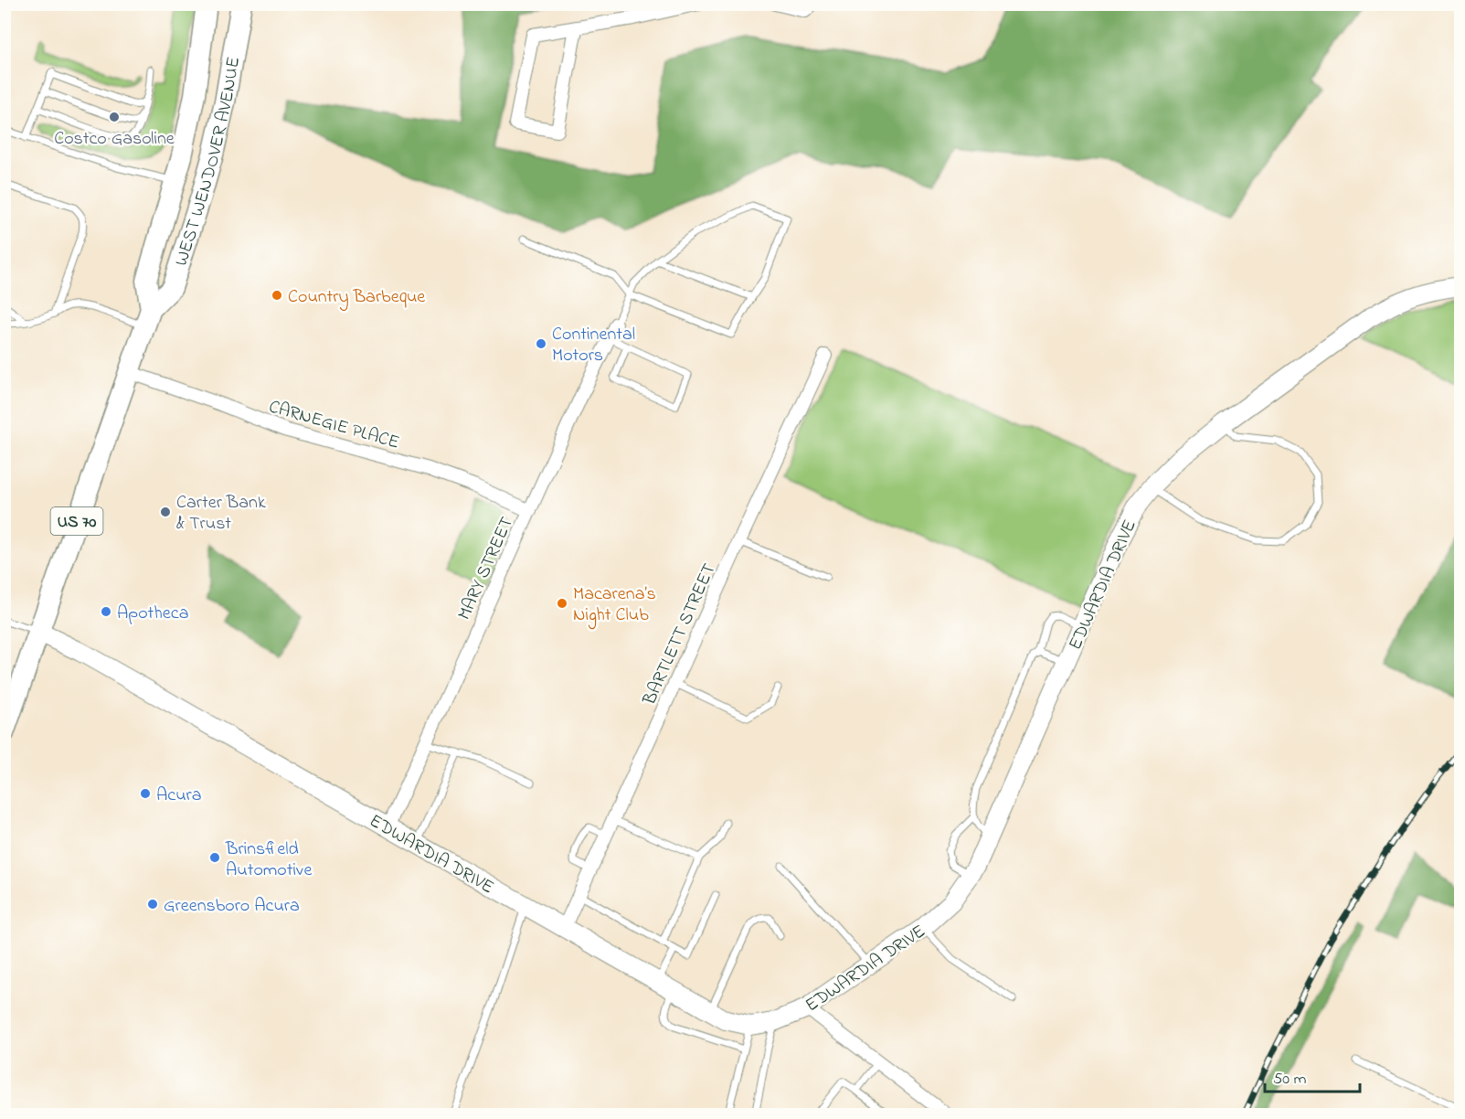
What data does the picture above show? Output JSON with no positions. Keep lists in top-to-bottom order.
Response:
{
  "streets": {
    "highway": ["WEST WENDOVER AVENUE", "US 70"],
    "main road": ["EDWARDIA DRIVE"],
    "street": ["CARNEGIE PLACE", "MARY STREET", "BARTLETT STREET"]
  },
  "crossings": [
    ["WEST WENDOVER AVENUE", "CARNEGIE PLACE"],
    ["WEST WENDOVER AVENUE", "EDWARDIA DRIVE"],
    ["CARNEGIE PLACE", "MARY STREET"],
    ["MARY STREET", "EDWARDIA DRIVE"],
    ["EDWARDIA DRIVE", "BARTLETT STREET"]
  ],
  "places": [
    "Costco Gasoline",
    "Country Barbeque",
    "Continental Motors",
    "Carter Bank & Trust",
    "Macarena’s Night Club",
    "Apotheca",
    "Acura",
    "Brinsfield Automotive",
    "Greensboro Acura"
  ],
  "scale_bar": "50 m"
}
